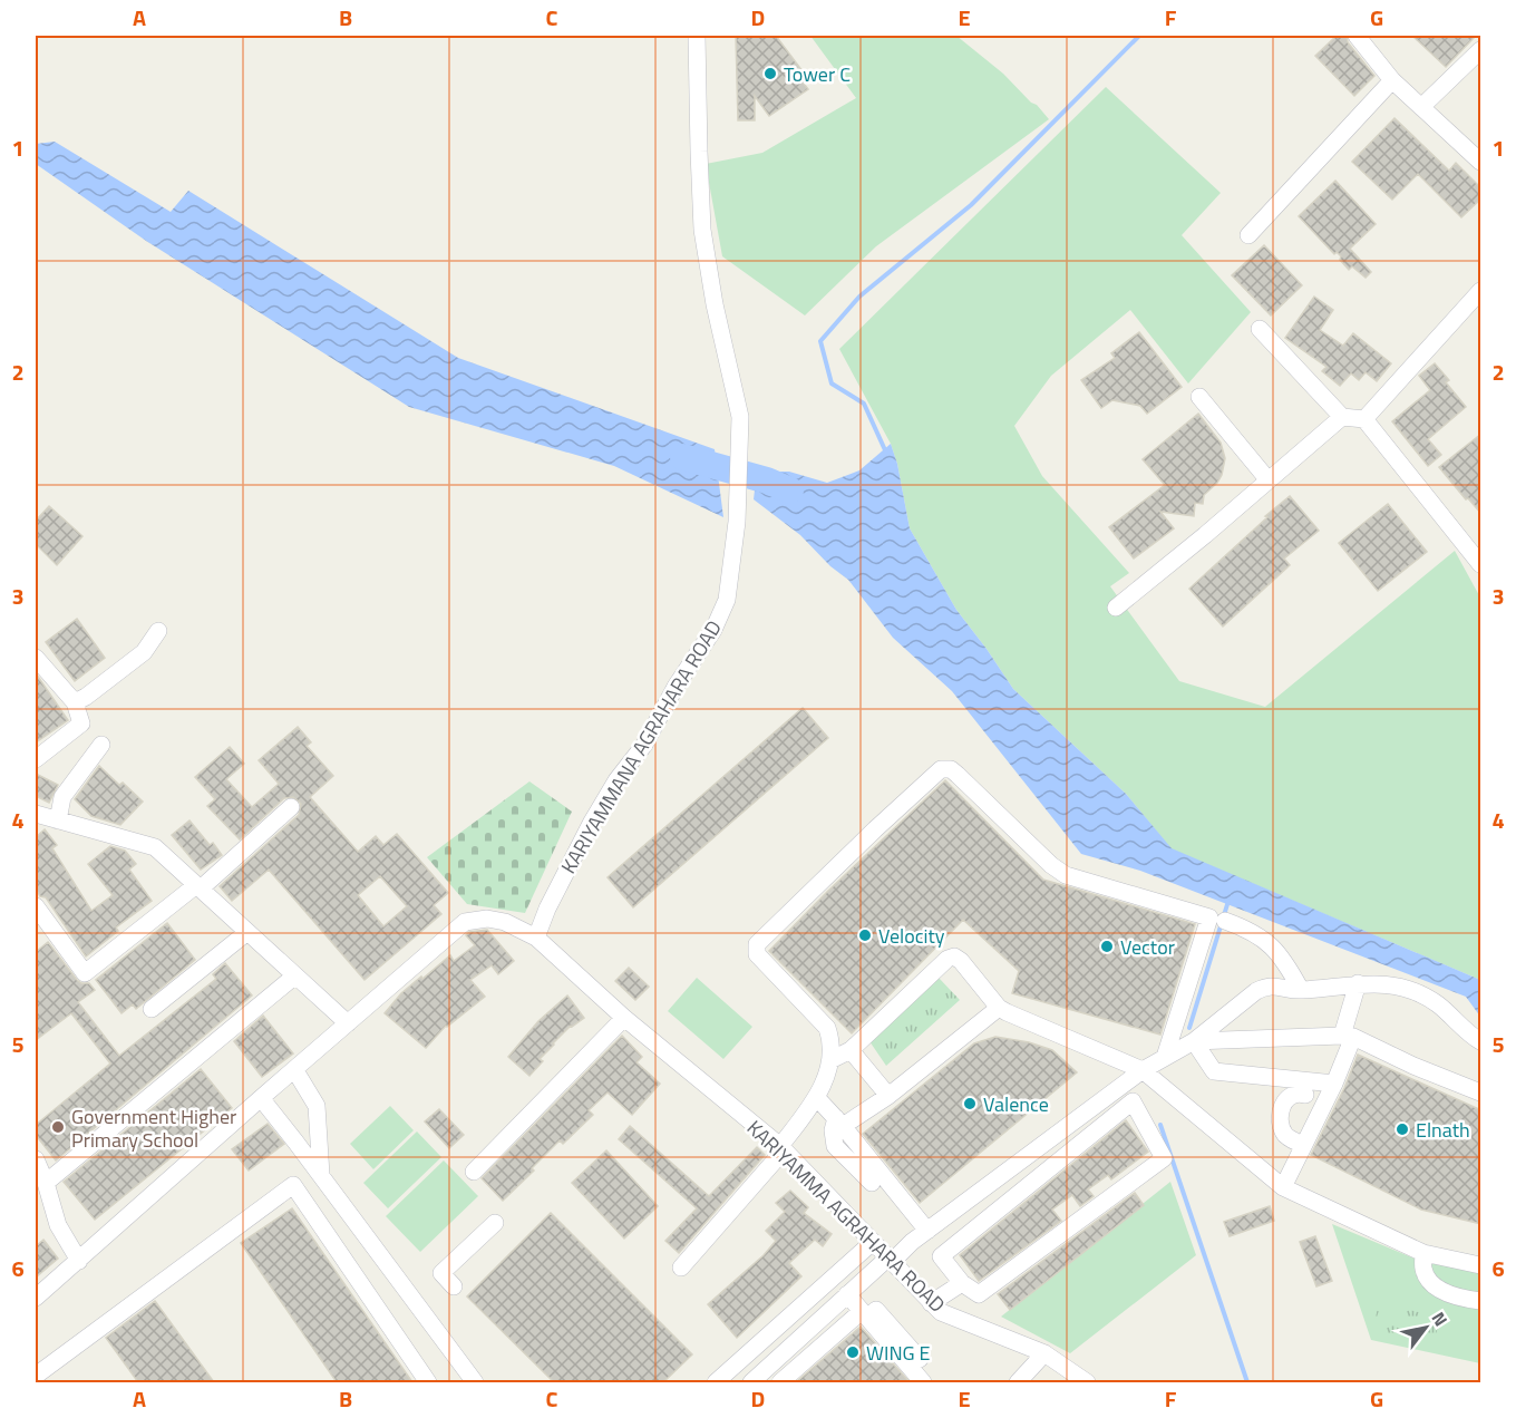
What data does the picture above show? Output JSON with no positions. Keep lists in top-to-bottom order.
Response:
{
  "streets": {
    "street": ["KARIYAMMANA AGRAHARA ROAD", "KARIYAMMA AGRAHARA ROAD"]
  },
  "crossings": [
    ["KARIYAMMANA AGRAHARA ROAD", "KARIYAMMA AGRAHARA ROAD"]
  ],
  "places": [
    "Tower C",
    "Velocity",
    "Vector",
    "Valence",
    "Government Higher Primary School",
    "Elnath",
    "WING E"
  ],
  "north": "top right",
  "grid": {
    "columns": [
      "A",
      "B",
      "C",
      "D",
      "E",
      "F",
      "G"
    ],
    "rows": [
      "1",
      "2",
      "3",
      "4",
      "5",
      "6"
    ]
  }
}
